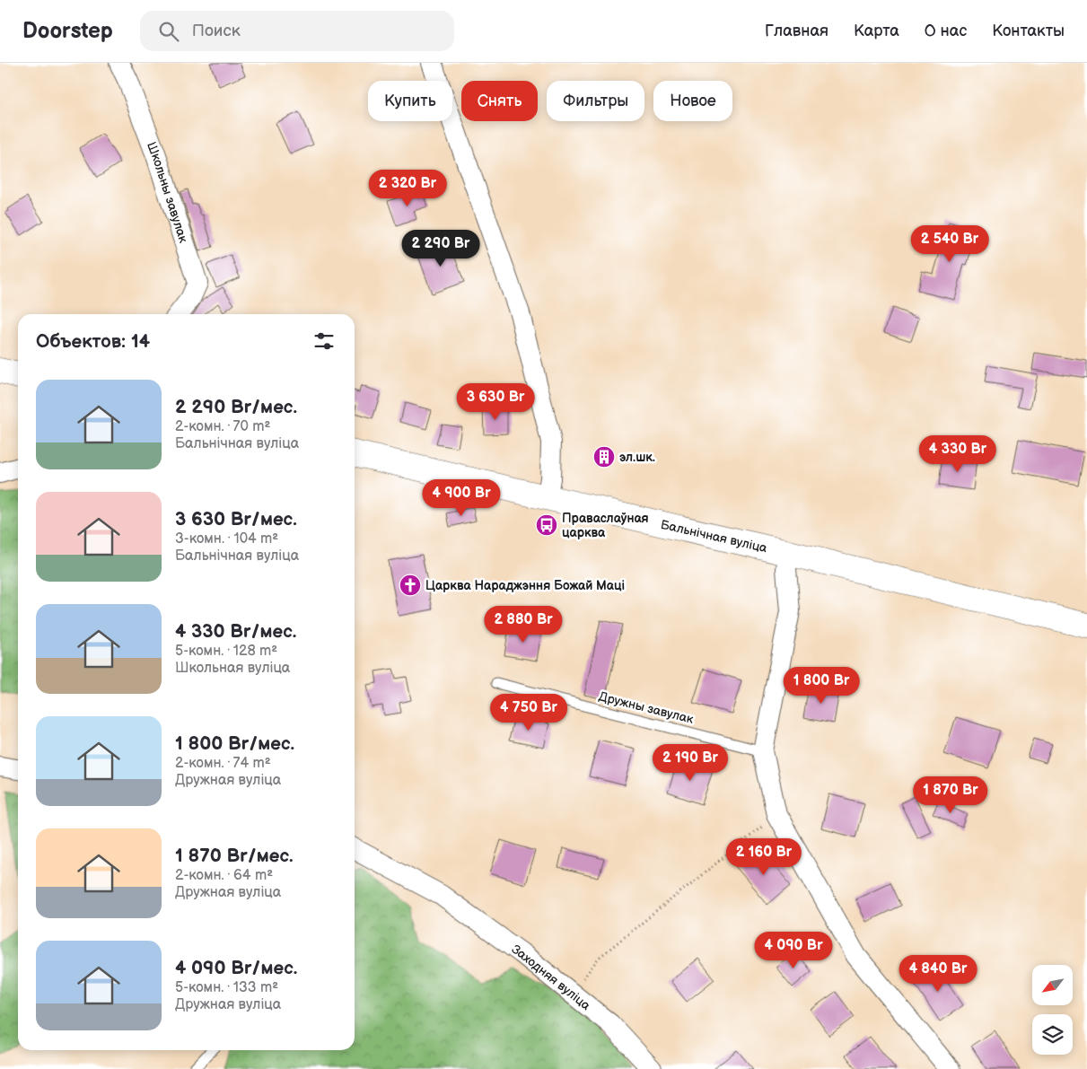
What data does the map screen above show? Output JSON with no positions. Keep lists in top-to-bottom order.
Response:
{
  "streets": {
    "street": ["Школьны завулак", "Бальнічная вуліца", "Заходняя вуліца"],
    "lane": ["Дружны завулак"]
  },
  "places": {
    "building": ["эл.шк."],
    "bus stop": ["Праваслаўная царква"],
    "church": ["Царква Нараджэння Божай Маці"]
  },
  "north": "bottom left",
  "page": {
    "header": "Doorstep",
    "search": "Поиск",
    "nav": [
      "Главная",
      "Карта",
      "О нас",
      "Контакты"
    ],
    "chip": [
      "Купить",
      "Снять",
      "Фильтры",
      "Новое"
    ],
    "price": [
      "2 320 Br",
      "2 540 Br",
      "2 290 Br",
      "3 630 Br",
      "4 330 Br",
      "4 900 Br",
      "2 880 Br",
      "1 800 Br",
      "4 750 Br",
      "2 190 Br",
      "1 870 Br",
      "2 160 Br",
      "4 090 Br",
      "4 840 Br"
    ],
    "heading": "Объектов: 14",
    "list": [
      {
        "name": "2 290 Br/мес.",
        "note": "2-комн. · 70 m² · Бальнічная вуліца"
      },
      {
        "name": "3 630 Br/мес.",
        "note": "3-комн. · 104 m² · Бальнічная вуліца"
      },
      {
        "name": "4 330 Br/мес.",
        "note": "5-комн. · 128 m² · Школьная вуліца"
      },
      {
        "name": "1 800 Br/мес.",
        "note": "2-комн. · 74 m² · Дружная вуліца"
      },
      {
        "name": "1 870 Br/мес.",
        "note": "2-комн. · 64 m² · Дружная вуліца"
      },
      {
        "name": "4 090 Br/мес.",
        "note": "5-комн. · 133 m² · Дружная вуліца"
      }
    ]
  }
}
